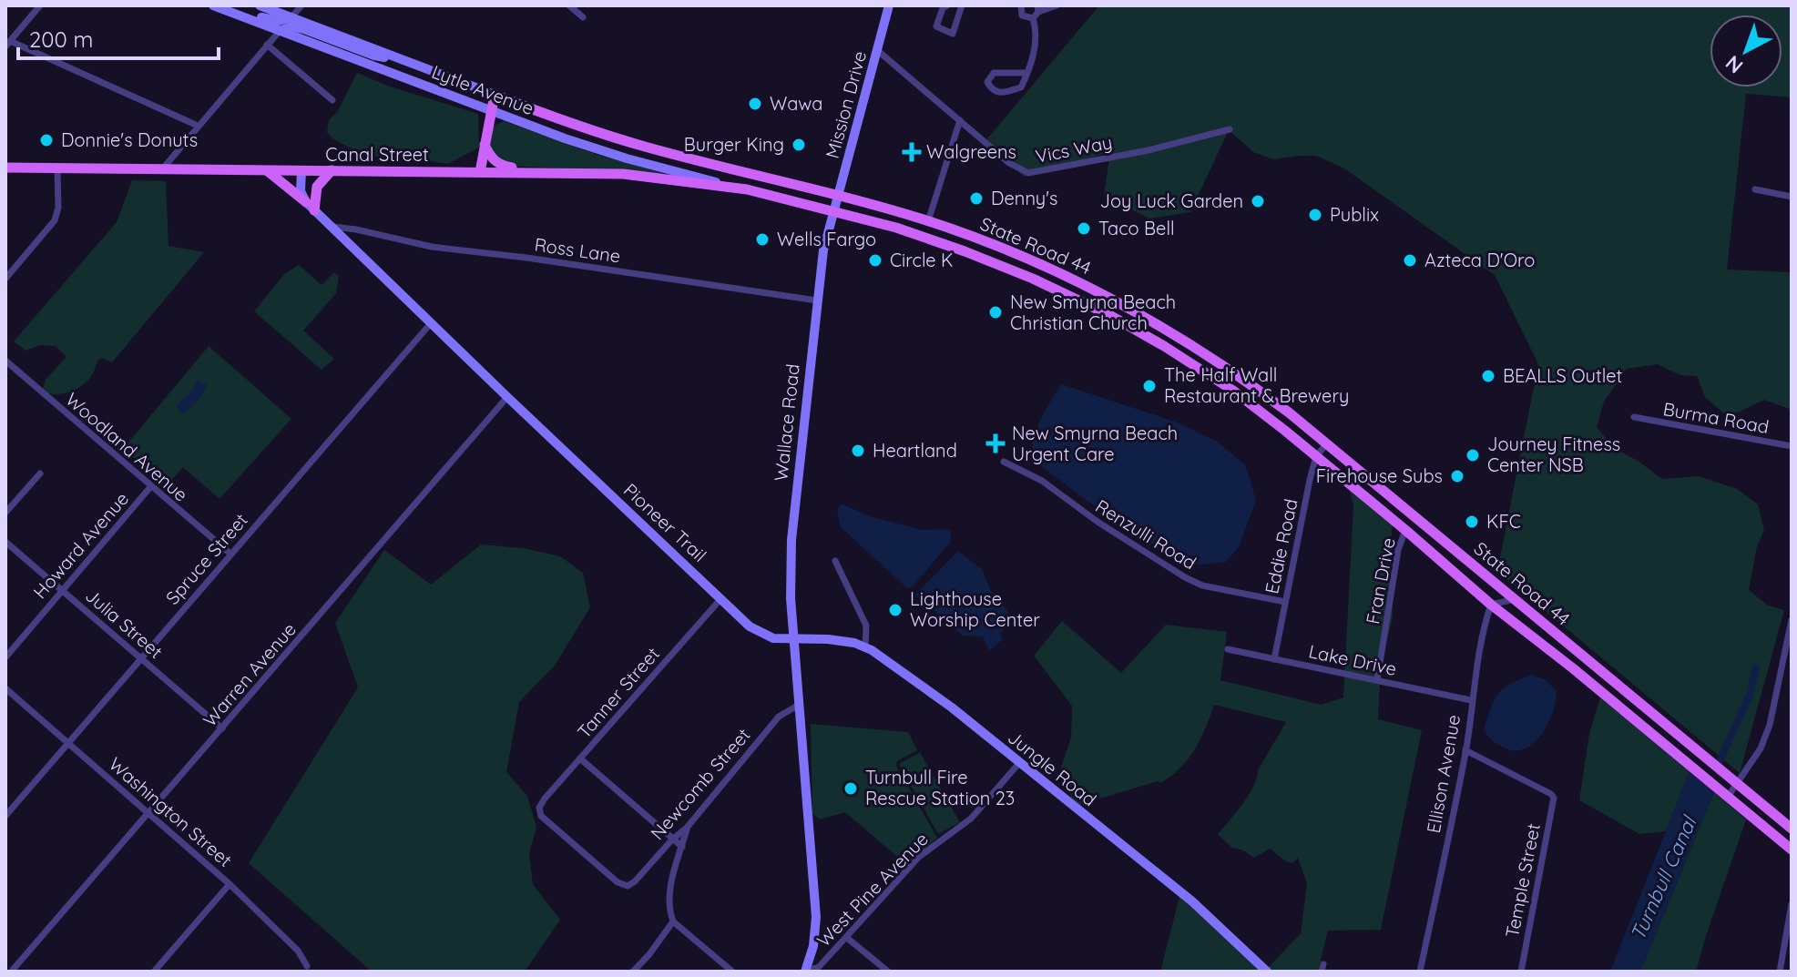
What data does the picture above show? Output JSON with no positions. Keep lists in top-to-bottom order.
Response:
{
  "streets": {
    "main road": ["Canal Street", "State Road 44"],
    "street": [
      "Lytle Avenue",
      "Mission Drive",
      "Vics Way",
      "Ross Lane",
      "Burma Road",
      "Wallace Road",
      "Woodland Avenue",
      "Pioneer Trail",
      "Renzulli Road",
      "Howard Avenue",
      "Eddie Road",
      "Spruce Street",
      "Fran Drive",
      "Julia Street",
      "Lake Drive",
      "Warren Avenue",
      "Tanner Street",
      "Jungle Road",
      "Ellison Avenue",
      "Newcomb Street",
      "Washington Street",
      "Temple Street",
      "West Pine Avenue"
    ]
  },
  "crossings": [
    ["Lytle Avenue", "Canal Street"],
    ["Lytle Avenue", "State Road 44"],
    ["Mission Drive", "Vics Way"],
    ["Mission Drive", "State Road 44"],
    ["Mission Drive", "Wallace Road"],
    ["Canal Street", "State Road 44"],
    ["State Road 44", "Wallace Road"],
    ["State Road 44", "Eddie Road"],
    ["State Road 44", "Fran Drive"],
    ["State Road 44", "Ellison Avenue"],
    ["Ross Lane", "Wallace Road"],
    ["Ross Lane", "Pioneer Trail"],
    ["Wallace Road", "Pioneer Trail"],
    ["Wallace Road", "Jungle Road"],
    ["Woodland Avenue", "Howard Avenue"],
    ["Woodland Avenue", "Spruce Street"],
    ["Pioneer Trail", "Spruce Street"],
    ["Pioneer Trail", "Warren Avenue"],
    ["Pioneer Trail", "Tanner Street"],
    ["Pioneer Trail", "Jungle Road"],
    ["Renzulli Road", "Eddie Road"],
    ["Howard Avenue", "Julia Street"],
    ["Eddie Road", "Lake Drive"],
    ["Spruce Street", "Julia Street"],
    ["Spruce Street", "Washington Street"],
    ["Fran Drive", "Lake Drive"],
    ["Julia Street", "Warren Avenue"],
    ["Lake Drive", "Ellison Avenue"],
    ["Warren Avenue", "Washington Street"],
    ["Tanner Street", "Newcomb Street"],
    ["Jungle Road", "West Pine Avenue"],
    ["Ellison Avenue", "Temple Street"]
  ],
  "water": ["Turnbull Canal"],
  "places": {
    "other": [
      "Wawa",
      "Donnie's Donuts",
      "Burger King",
      "Denny's",
      "Joy Luck Garden",
      "Publix",
      "Taco Bell",
      "Wells Fargo",
      "Circle K",
      "Azteca D'Oro",
      "New Smyrna Beach Christian Church",
      "BEALLS Outlet",
      "The Half Wall Restaurant & Brewery",
      "Heartland",
      "Journey Fitness Center NSB",
      "Firehouse Subs",
      "KFC",
      "Lighthouse Worship Center",
      "Turnbull Fire Rescue Station 23"
    ],
    "health": ["Walgreens", "New Smyrna Beach Urgent Care"]
  },
  "scale_bar": "200 m",
  "north": "bottom left"
}
